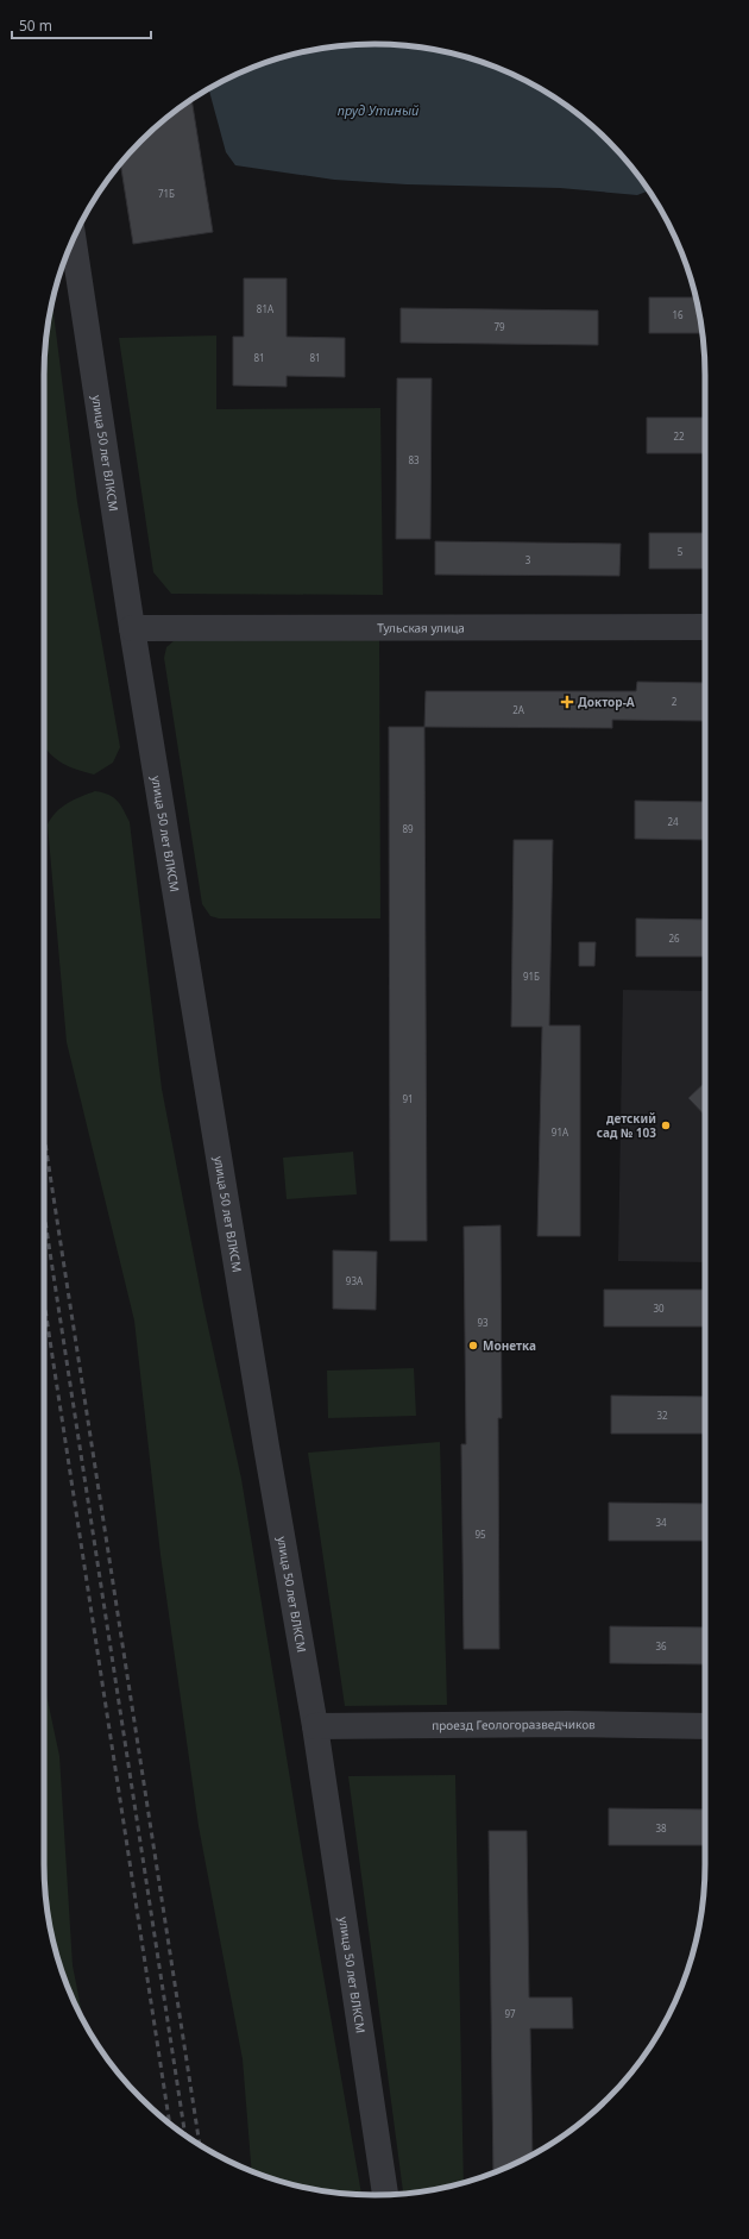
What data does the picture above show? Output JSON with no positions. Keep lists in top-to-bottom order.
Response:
{
  "streets": {
    "street": ["улица 50 лет ВЛКСМ", "Тульская улица", "проезд Геологоразведчиков"]
  },
  "crossings": [
    ["улица 50 лет ВЛКСМ", "Тульская улица"],
    ["улица 50 лет ВЛКСМ", "проезд Геологоразведчиков"]
  ],
  "water": ["пруд Утиный"],
  "places": {
    "health": ["Доктор-А"],
    "other": ["детский сад № 103", "Монетка"]
  },
  "house_numbers": [
    "71Б",
    "81А",
    "16",
    "79",
    "81",
    "81",
    "22",
    "83",
    "5",
    "3",
    "2",
    "2А",
    "24",
    "89",
    "26",
    "91Б",
    "91",
    "91А",
    "93А",
    "30",
    "93",
    "32",
    "34",
    "95",
    "36",
    "38",
    "97"
  ],
  "scale_bar": "50 m"
}
